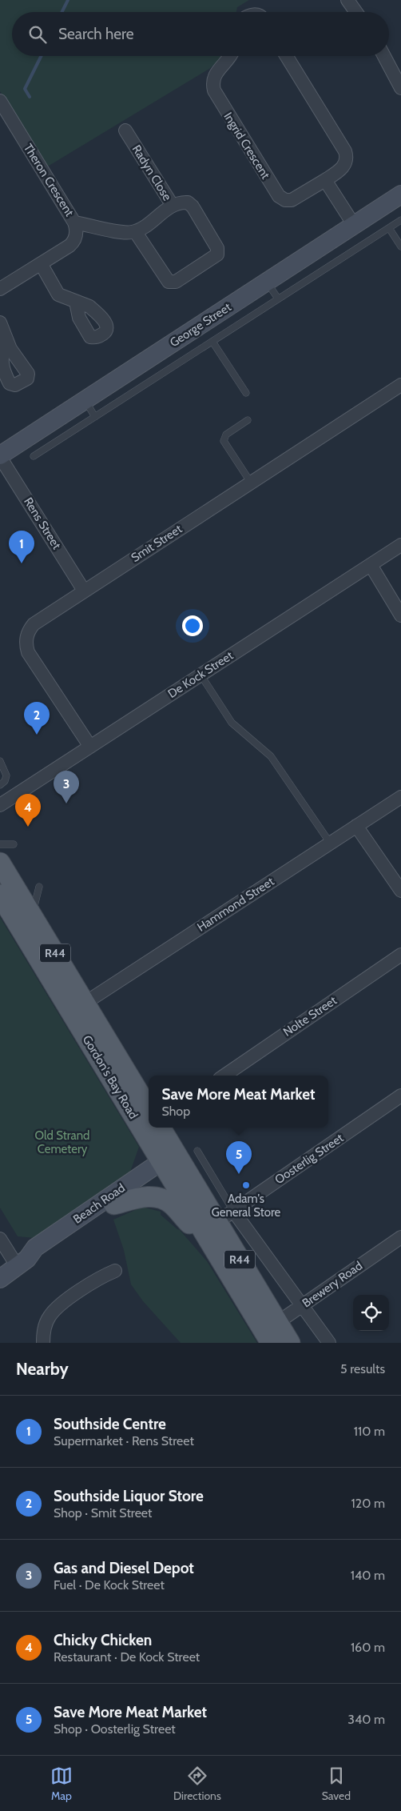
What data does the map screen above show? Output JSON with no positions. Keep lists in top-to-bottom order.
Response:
{
  "streets": {
    "main road": ["R44", "Gordon's Bay Road"],
    "street": [
      "Ingrid Crescent",
      "Radyn Close",
      "Theron Crescent",
      "George Street",
      "Rens Street",
      "Smit Street",
      "De Kock Street",
      "Hammond Street",
      "Nolte Street",
      "Oosterlig Street",
      "Beach Road",
      "Brewery Road"
    ]
  },
  "crossings": [
    ["George Street", "Rens Street"],
    ["Rens Street", "Smit Street"],
    ["Smit Street", "De Kock Street"],
    ["Hammond Street", "Gordon's Bay Road"],
    ["Gordon's Bay Road", "Oosterlig Street"],
    ["Gordon's Bay Road", "Beach Road"],
    ["Gordon's Bay Road", "Brewery Road"]
  ],
  "parks": ["Old Strand Cemetery"],
  "places": ["Adam's General Store"],
  "page": {
    "search": "Search here",
    "pins": [
      "1",
      "2",
      "3",
      "4",
      "5"
    ],
    "popup": ["Save More Meat Market", "Shop"],
    "heading": ["Nearby", "5 results"],
    "list": [
      {
        "mark": "1",
        "name": "Southside Centre",
        "note": "Supermarket · Rens Street",
        "value": "110 m"
      },
      {
        "mark": "2",
        "name": "Southside Liquor Store",
        "note": "Shop · Smit Street",
        "value": "120 m"
      },
      {
        "mark": "3",
        "name": "Gas and Diesel Depot",
        "note": "Fuel · De Kock Street",
        "value": "140 m"
      },
      {
        "mark": "4",
        "name": "Chicky Chicken",
        "note": "Restaurant · De Kock Street",
        "value": "160 m"
      },
      {
        "mark": "5",
        "name": "Save More Meat Market",
        "note": "Shop · Oosterlig Street",
        "value": "340 m"
      }
    ],
    "nav": ["Map", "Directions", "Saved"]
  }
}
